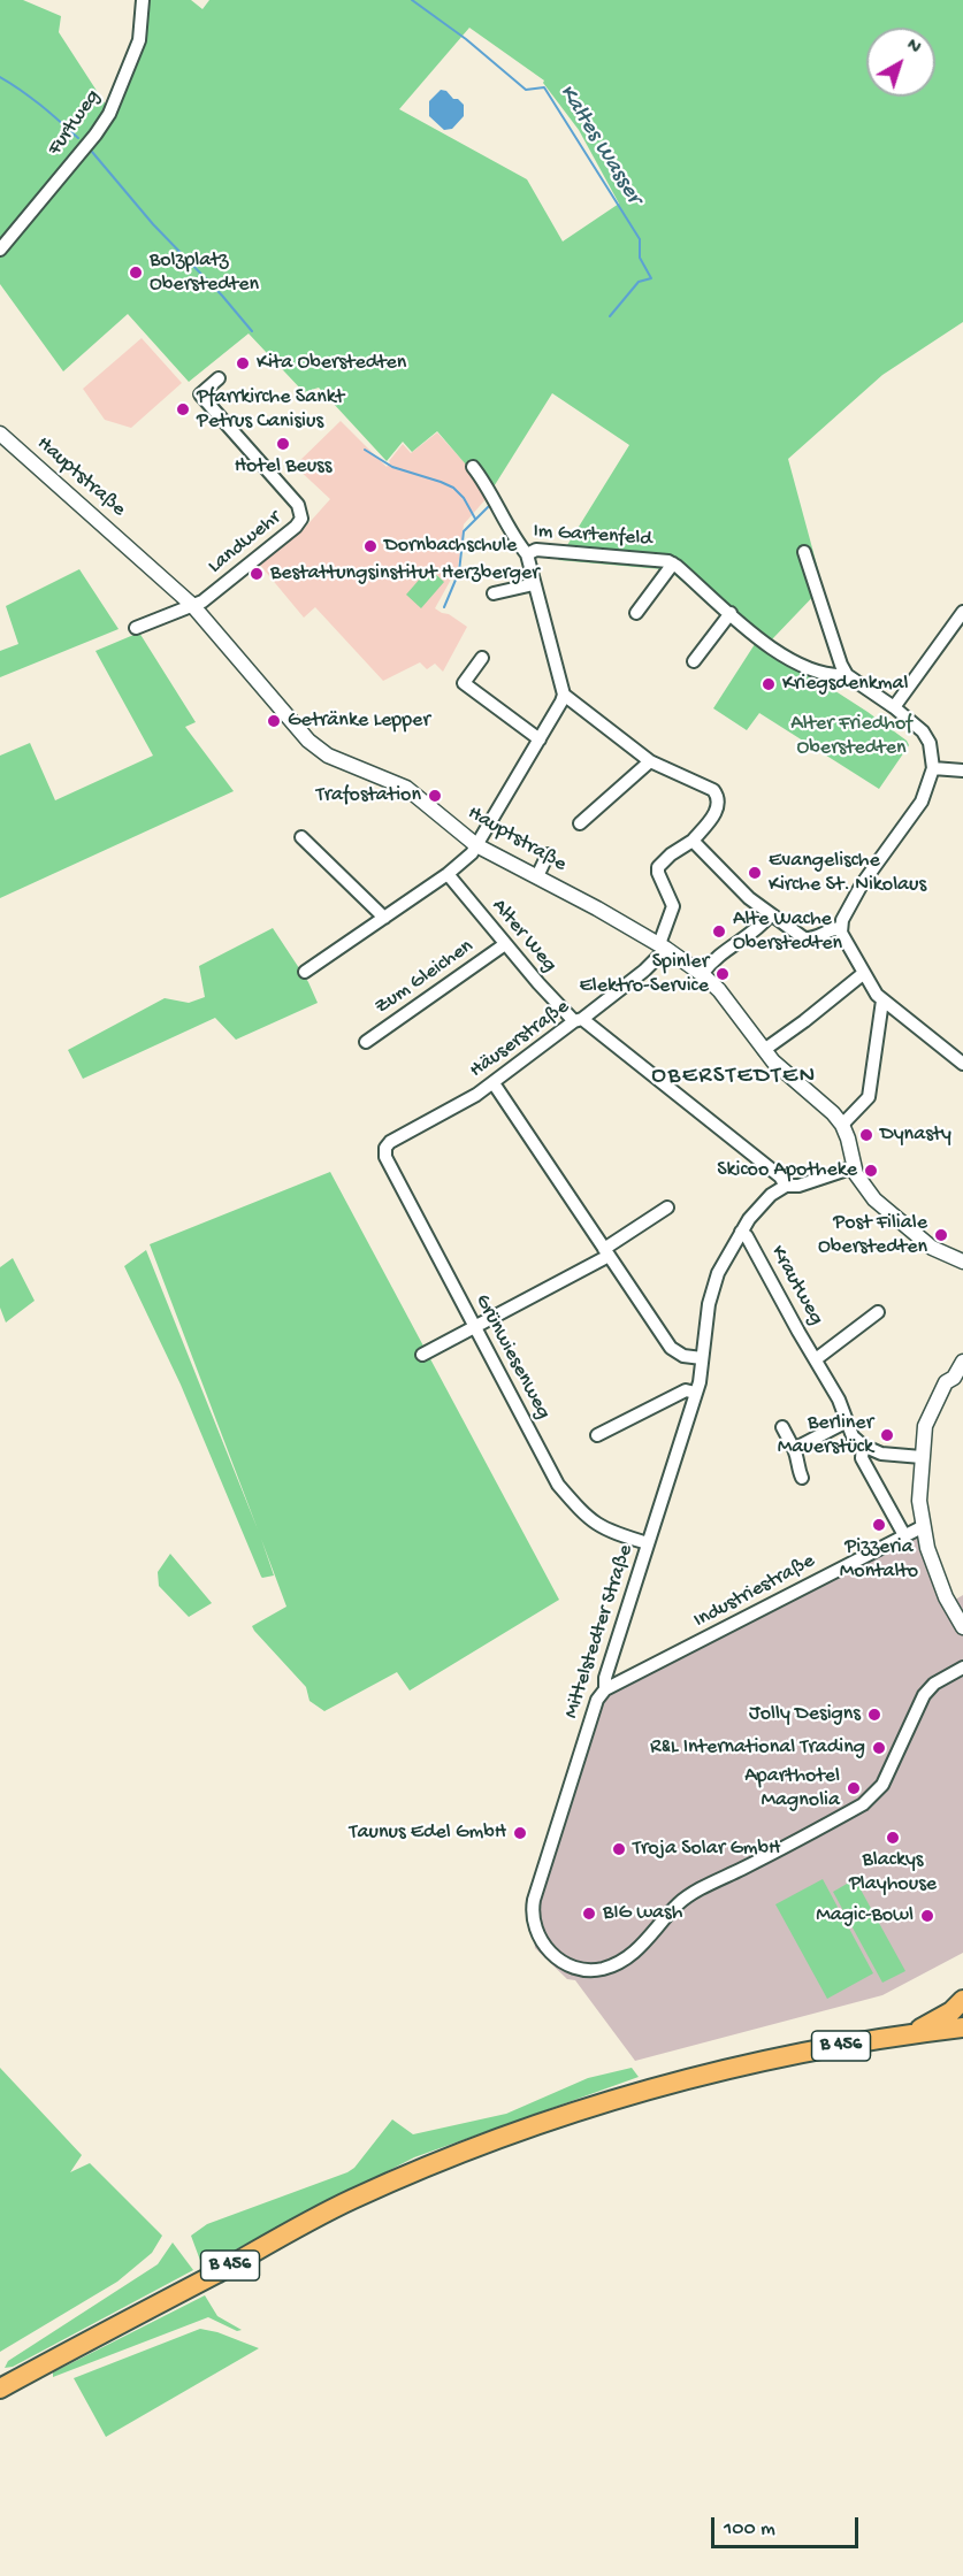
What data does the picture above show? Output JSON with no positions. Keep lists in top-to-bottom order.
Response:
{
  "streets": {
    "main road": ["B 456"],
    "street": [
      "Furtweg",
      "Hauptstraße",
      "Im Gartenfeld",
      "Landwehr",
      "Alter Weg",
      "Zum Gleichen",
      "Häuserstraße",
      "Krautweg",
      "Grünwiesenweg",
      "Industriestraße",
      "Mittelstedter Straße"
    ]
  },
  "crossings": [
    ["Hauptstraße", "Landwehr"],
    ["Hauptstraße", "Häuserstraße"],
    ["Hauptstraße", "Mittelstedter Straße"],
    ["Alter Weg", "Zum Gleichen"],
    ["Alter Weg", "Häuserstraße"],
    ["Alter Weg", "Mittelstedter Straße"],
    ["Häuserstraße", "Grünwiesenweg"],
    ["Krautweg", "Industriestraße"],
    ["Krautweg", "Mittelstedter Straße"],
    ["Grünwiesenweg", "Mittelstedter Straße"],
    ["Industriestraße", "Mittelstedter Straße"]
  ],
  "districts": ["OBERSTEDTEN"],
  "water": ["Kaltes Wasser"],
  "parks": ["Alter Friedhof Oberstedten"],
  "places": [
    "Bolzplatz Oberstedten",
    "Kita Oberstedten",
    "Pfarrkirche Sankt Petrus Canisius",
    "Hotel Beuss",
    "Dornbachschule",
    "Bestattungsinstitut Herzberger",
    "Kriegsdenkmal",
    "Getränke Lepper",
    "Trafostation",
    "Evangelische Kirche St. Nikolaus",
    "Alte Wache Oberstedten",
    "Spinler Elektro-Service",
    "Dynasty",
    "Skicoo Apotheke",
    "Post Filiale Oberstedten",
    "Berliner Mauerstück",
    "Pizzeria Montalto",
    "Jolly Designs",
    "R&L International Trading",
    "Aparthotel Magnolia",
    "Taunus Edel GmbH",
    "Blackys Playhouse",
    "Troja Solar GmbH",
    "BIG wash",
    "Magic-Bowl"
  ],
  "scale_bar": "100 m",
  "north": "top right"
}
